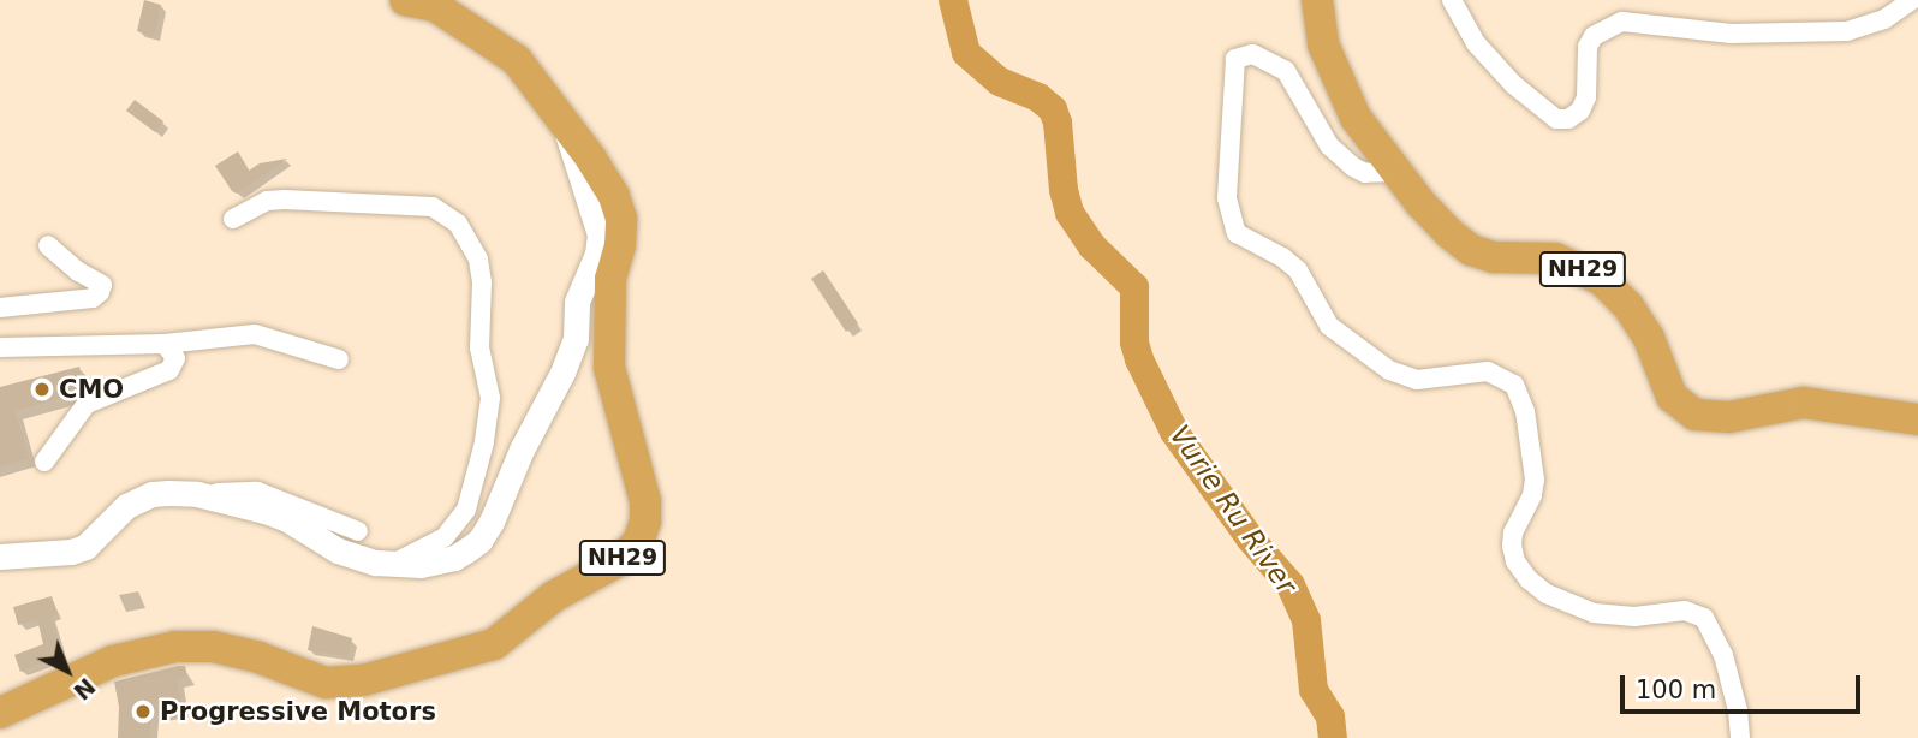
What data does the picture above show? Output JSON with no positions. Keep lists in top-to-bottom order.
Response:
{
  "streets": {
    "highway": ["NH29"]
  },
  "water": ["Vurie Ru River"],
  "places": ["CMO", "Progressive Motors"],
  "scale_bar": "100 m",
  "north": "bottom right"
}
